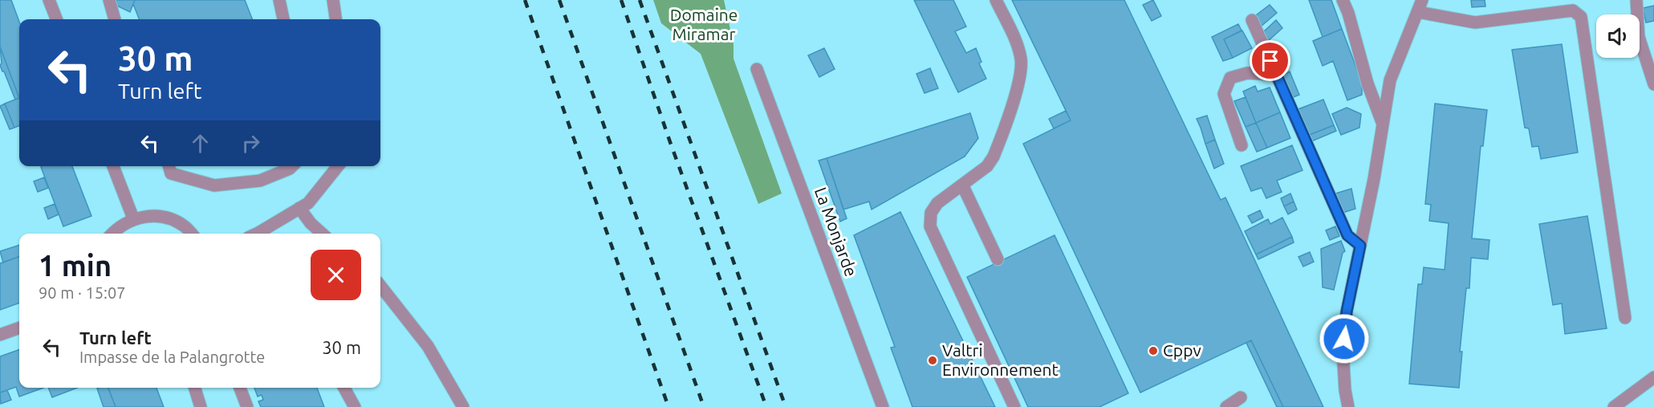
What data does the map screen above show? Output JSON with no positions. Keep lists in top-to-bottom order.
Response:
{
  "streets": {
    "street": ["La Monjarde"]
  },
  "parks": ["Domaine Miramar"],
  "places": ["Cppv", "Valtri Environnement"],
  "page": {
    "turn": ["30 m", "Turn left"],
    "heading": ["1 min", "90 m · 15:07"],
    "list": [
      {
        "name": "Turn left",
        "note": "Impasse de la Palangrotte",
        "value": "30 m"
      }
    ]
  }
}
